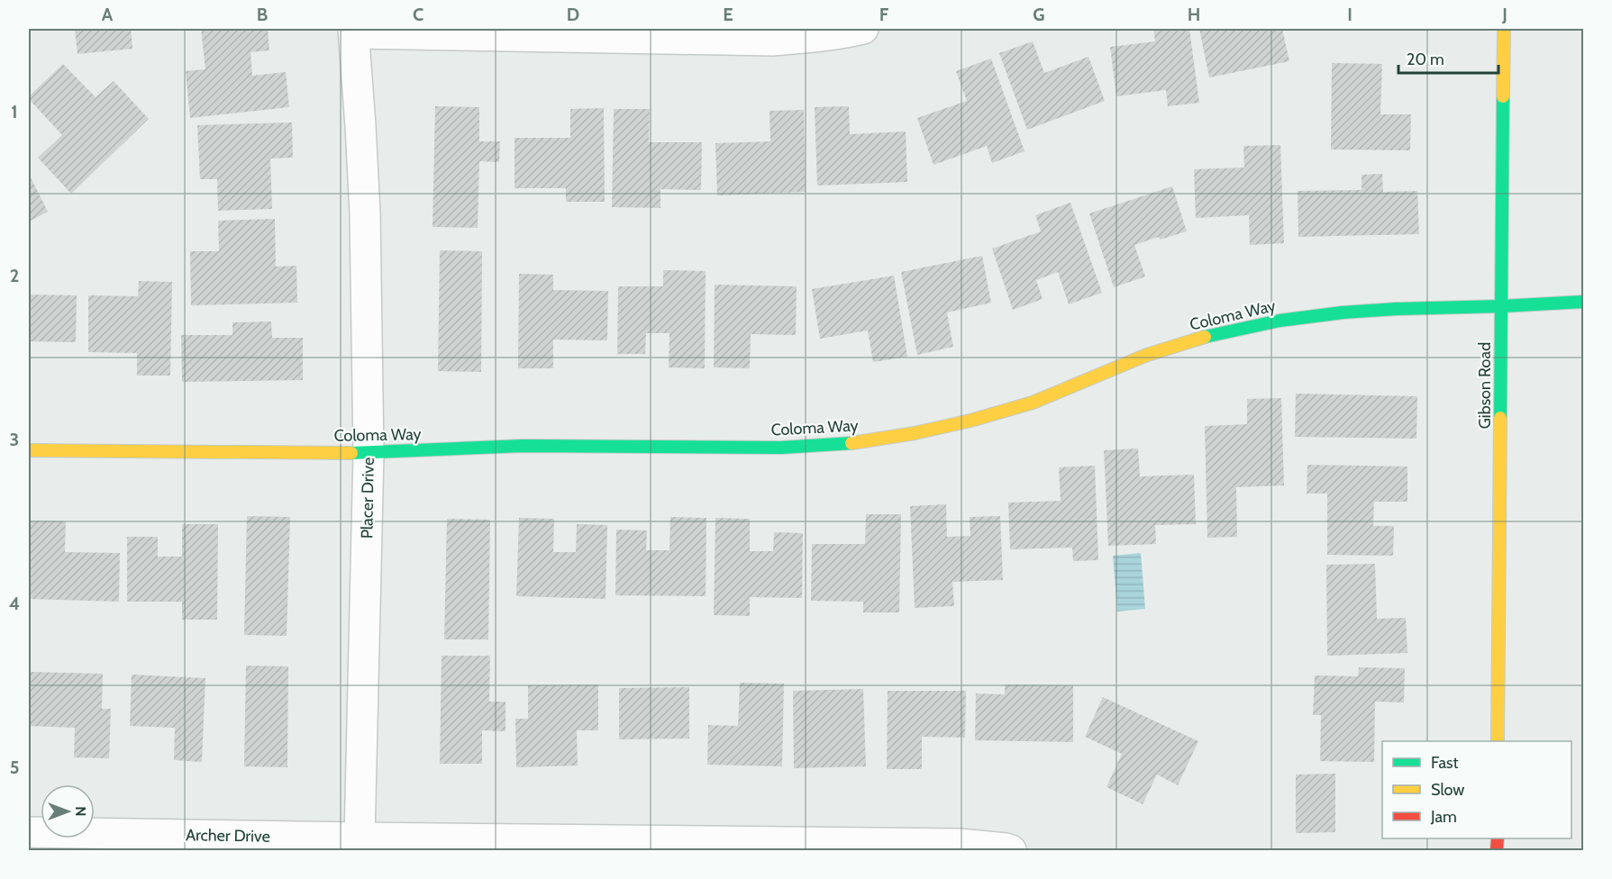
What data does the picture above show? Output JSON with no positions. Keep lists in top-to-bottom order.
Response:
{
  "streets": {
    "street": [
      "Coloma Way",
      "Gibson Road",
      "Placer Drive",
      "Archer Drive"
    ]
  },
  "crossings": [
    ["Coloma Way", "Gibson Road"],
    ["Coloma Way", "Placer Drive"],
    ["Placer Drive", "Archer Drive"]
  ],
  "legend": ["Fast", "Slow", "Jam"],
  "scale_bar": "20 m",
  "north": "right",
  "grid": {
    "columns": [
      "A",
      "B",
      "C",
      "D",
      "E",
      "F",
      "G",
      "H",
      "I",
      "J"
    ],
    "rows": [
      "1",
      "2",
      "3",
      "4",
      "5"
    ]
  }
}
